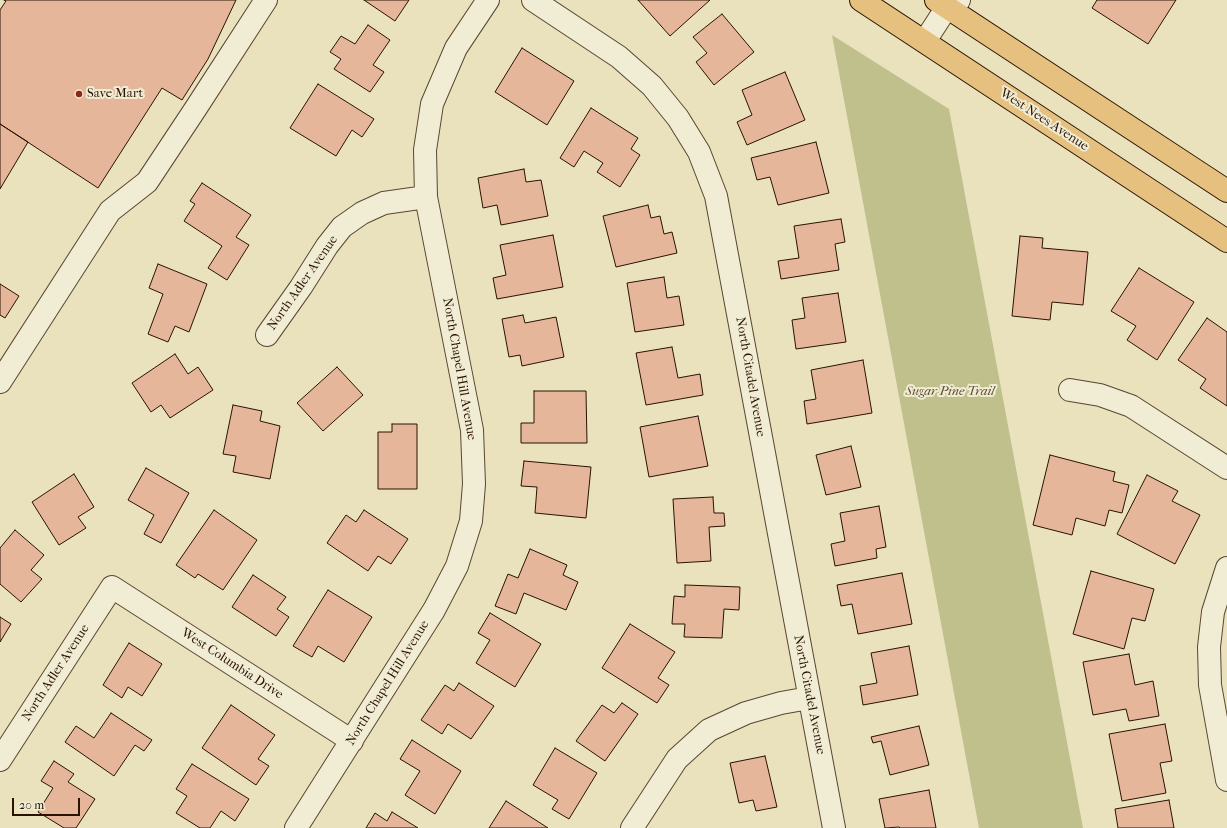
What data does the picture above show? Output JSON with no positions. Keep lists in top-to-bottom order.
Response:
{
  "streets": {
    "main road": ["West Nees Avenue"],
    "street": [
      "North Adler Avenue",
      "North Chapel Hill Avenue",
      "North Citadel Avenue",
      "West Columbia Drive"
    ]
  },
  "crossings": [
    ["North Adler Avenue", "North Chapel Hill Avenue"],
    ["North Adler Avenue", "West Columbia Drive"],
    ["North Chapel Hill Avenue", "West Columbia Drive"]
  ],
  "parks": ["Sugar Pine Trail"],
  "places": ["Save Mart"],
  "scale_bar": "20 m"
}
